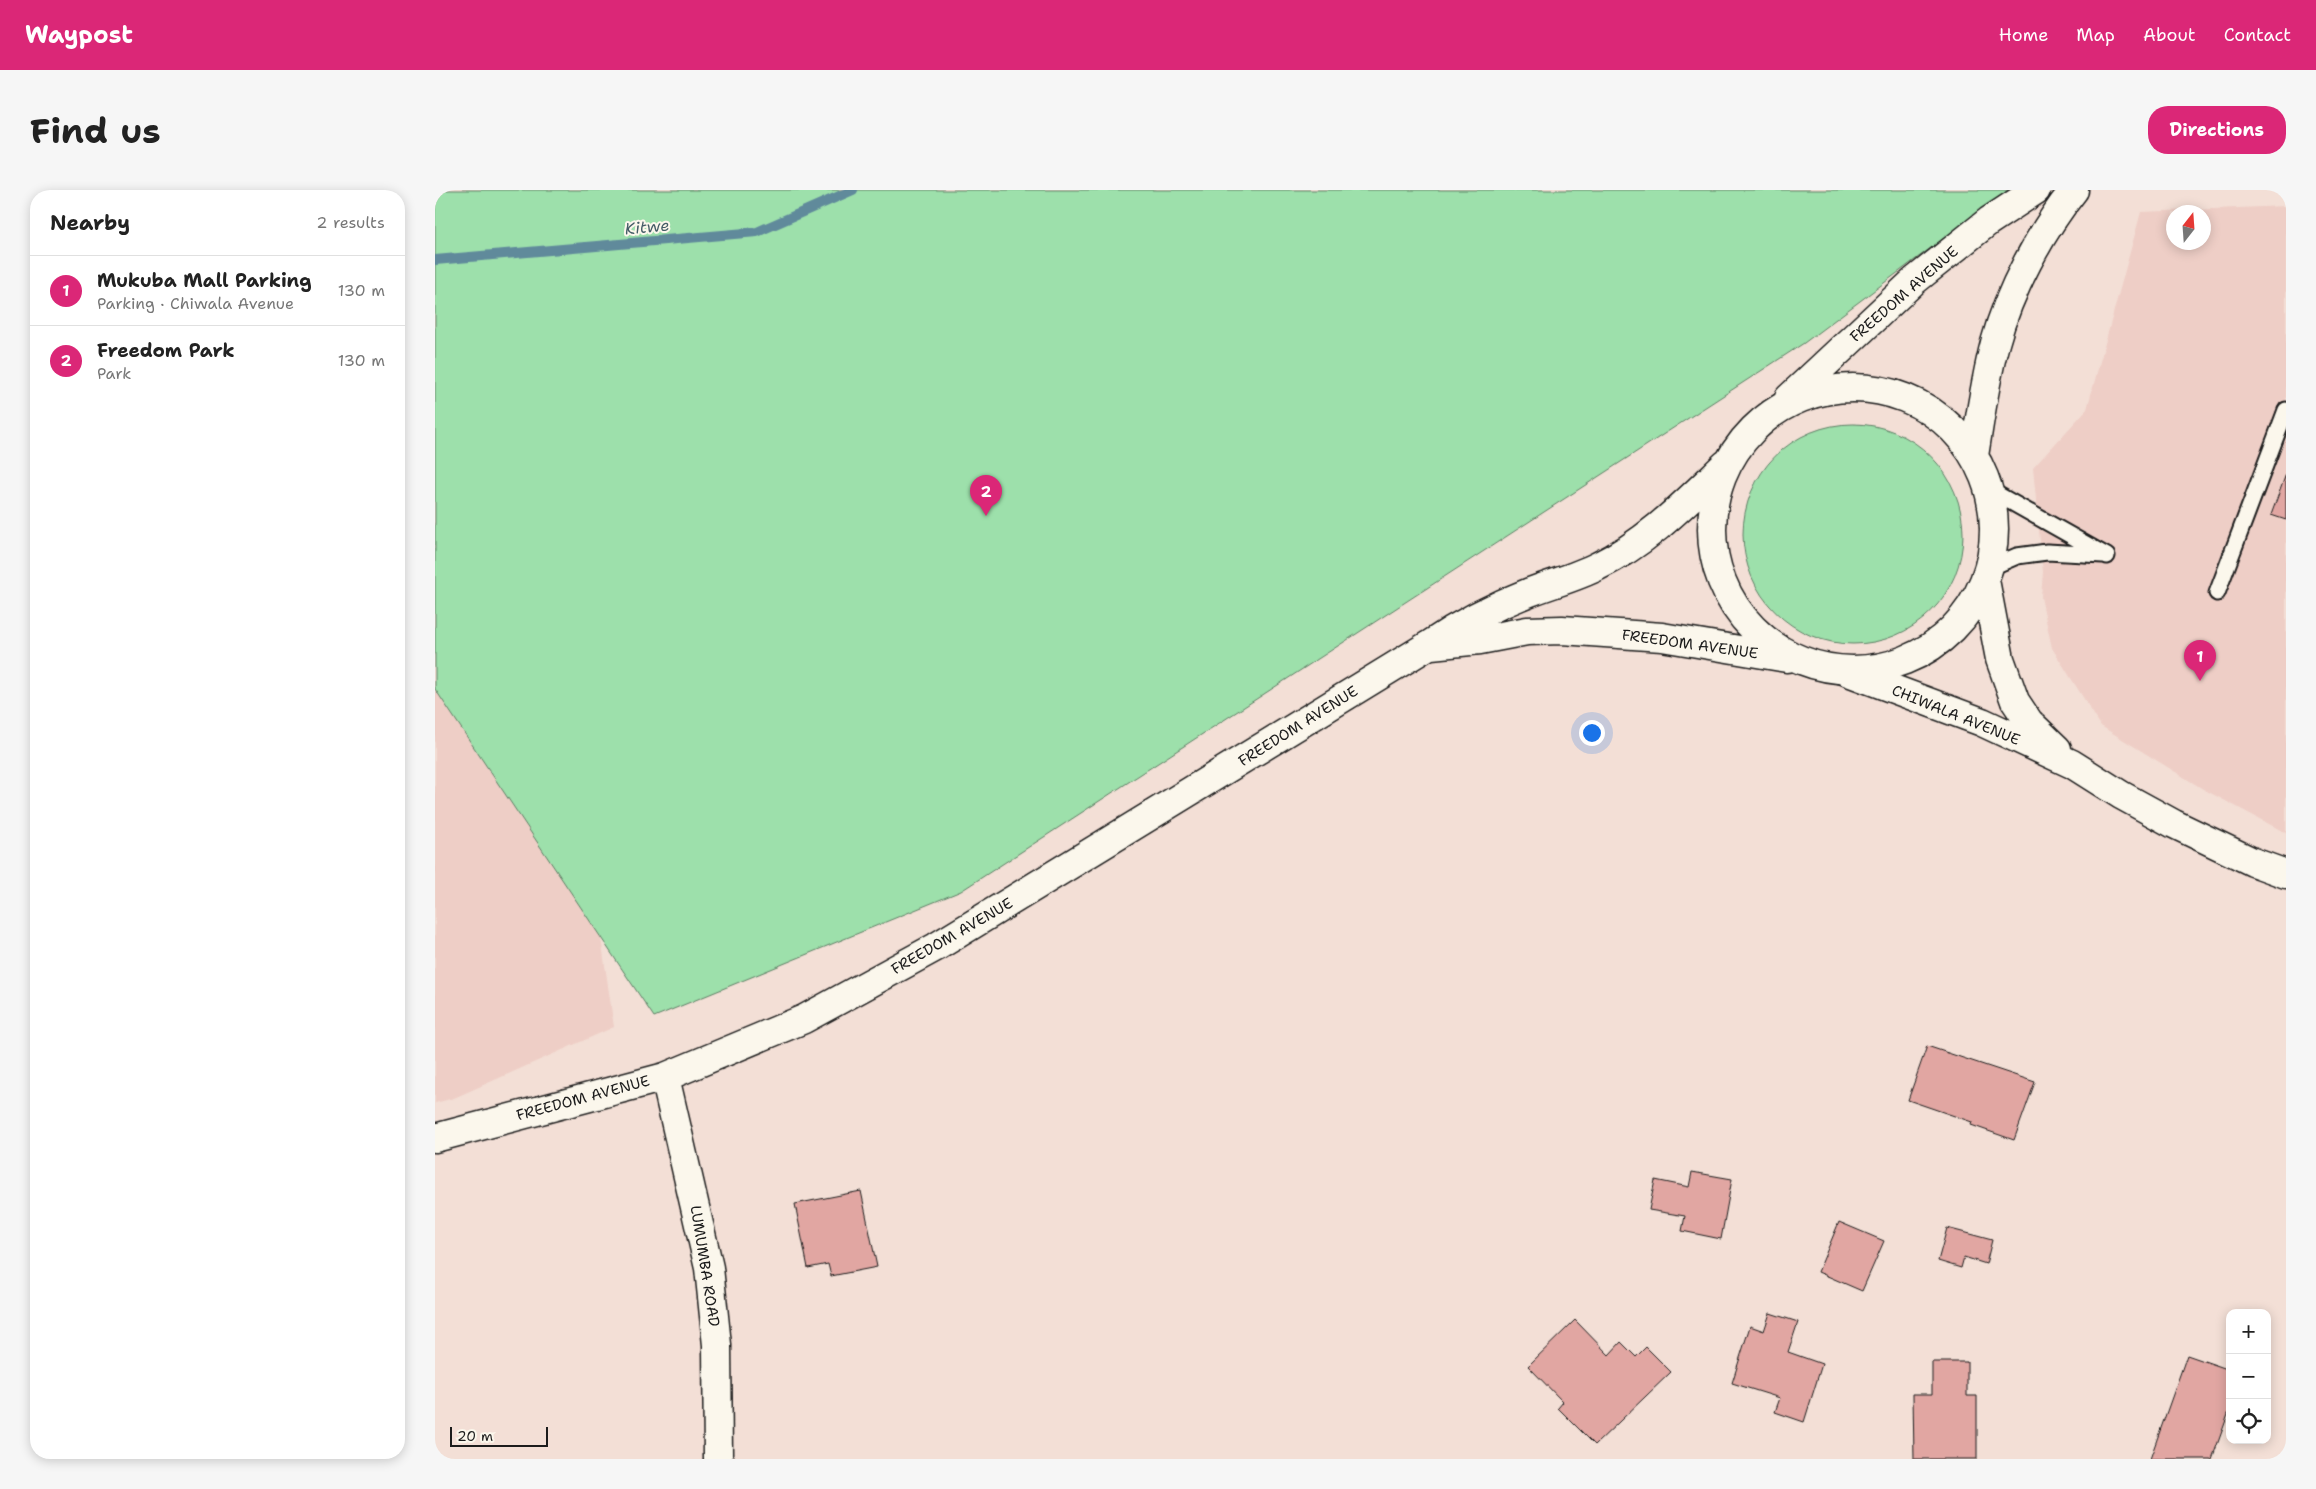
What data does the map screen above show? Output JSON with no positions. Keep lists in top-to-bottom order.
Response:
{
  "streets": {
    "main road": ["FREEDOM AVENUE", "CHIWALA AVENUE", "LUMUMBA ROAD"]
  },
  "crossings": [
    ["FREEDOM AVENUE", "LUMUMBA ROAD"]
  ],
  "water": ["Kitwe"],
  "scale_bar": "20 m",
  "north": "top",
  "page": {
    "header": "Waypost",
    "nav": [
      "Home",
      "Map",
      "About",
      "Contact"
    ],
    "buttons": "Directions",
    "title": "Find us",
    "heading": ["Nearby", "2 results"],
    "list": [
      {
        "mark": "1",
        "name": "Mukuba Mall Parking",
        "note": "Parking · Chiwala Avenue",
        "value": "130 m"
      },
      {
        "mark": "2",
        "name": "Freedom Park",
        "note": "Park",
        "value": "130 m"
      }
    ],
    "pins": ["2", "1"],
    "map_buttons": ["+", "−"],
    "scale": "20 m"
  }
}
